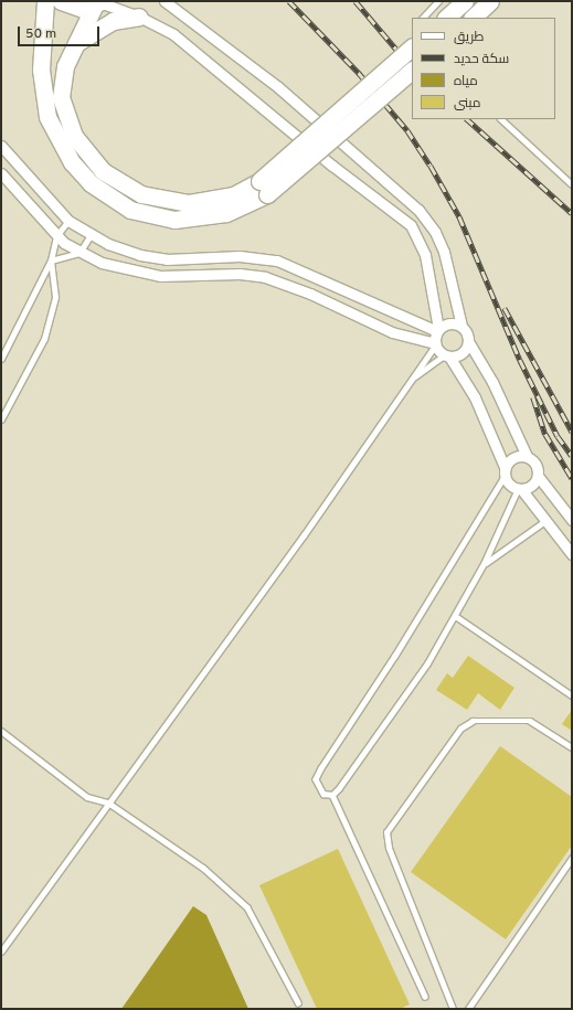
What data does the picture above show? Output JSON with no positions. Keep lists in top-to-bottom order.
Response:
{
  "legend": [
    "طريق",
    "سكة حديد",
    "مياه",
    "مبنى"
  ],
  "scale_bar": "50 m"
}
